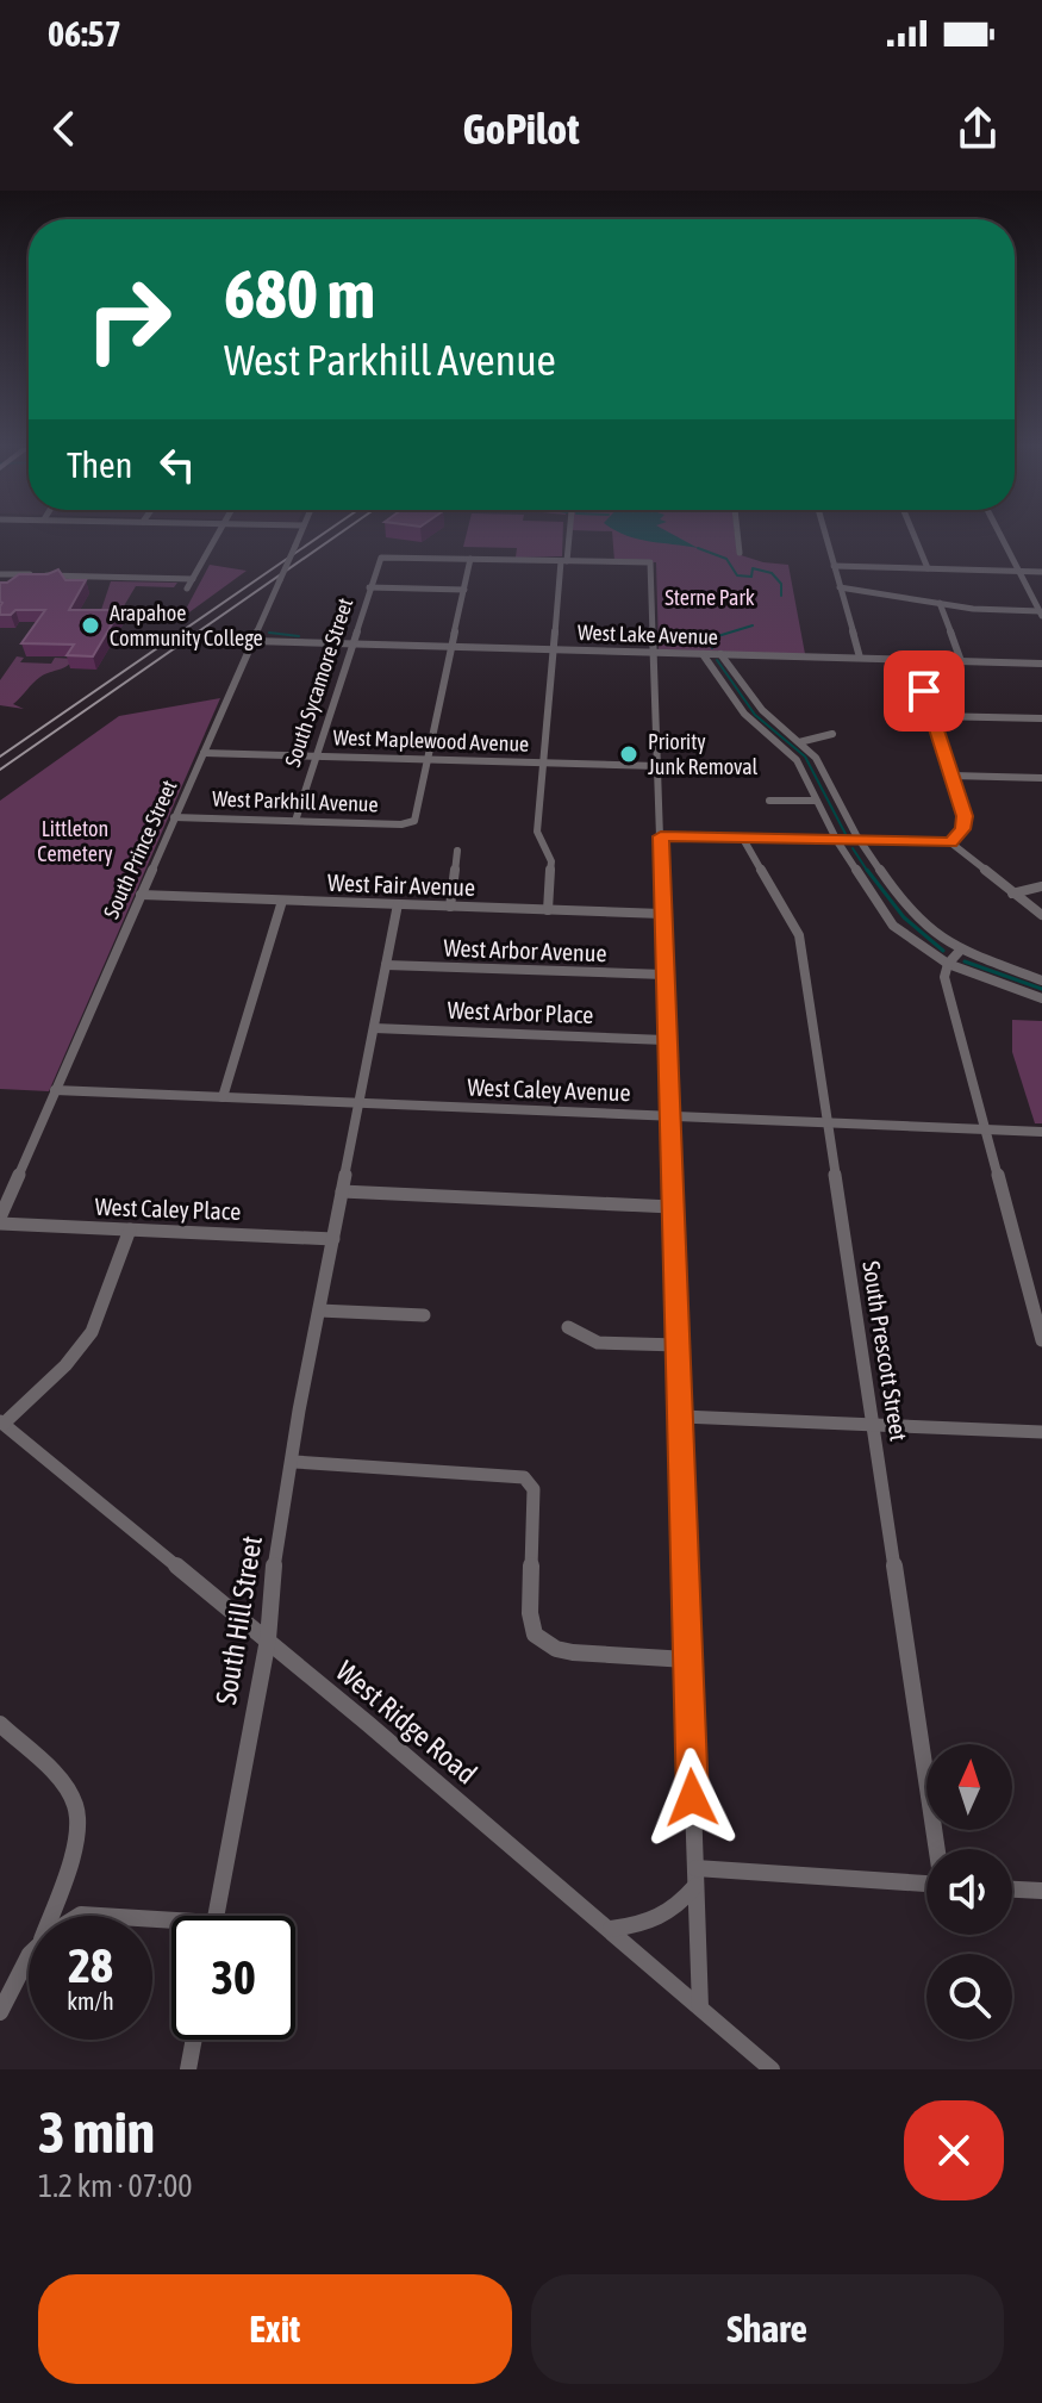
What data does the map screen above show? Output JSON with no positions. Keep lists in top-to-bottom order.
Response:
{
  "streets": {
    "street": [
      "West Lake Avenue",
      "South Sycamore Street",
      "West Maplewood Avenue",
      "West Parkhill Avenue",
      "South Prince Street",
      "West Fair Avenue",
      "West Arbor Avenue",
      "West Arbor Place",
      "West Caley Avenue",
      "West Caley Place",
      "South Prescott Street",
      "South Hill Street",
      "West Ridge Road"
    ]
  },
  "crossings": [
    ["West Lake Avenue", "South Sycamore Street"],
    ["West Lake Avenue", "South Prince Street"],
    ["South Sycamore Street", "West Maplewood Avenue"],
    ["South Sycamore Street", "West Parkhill Avenue"],
    ["West Maplewood Avenue", "West Parkhill Avenue"],
    ["West Maplewood Avenue", "South Prince Street"],
    ["West Parkhill Avenue", "South Prince Street"],
    ["South Prince Street", "West Fair Avenue"],
    ["South Prince Street", "West Caley Avenue"],
    ["South Prince Street", "West Caley Place"],
    ["West Fair Avenue", "South Hill Street"],
    ["West Arbor Avenue", "South Hill Street"],
    ["West Arbor Place", "South Hill Street"],
    ["West Caley Avenue", "South Prescott Street"],
    ["West Caley Avenue", "South Hill Street"],
    ["West Caley Place", "South Hill Street"],
    ["South Hill Street", "West Ridge Road"]
  ],
  "parks": ["Sterne Park", "Littleton Cemetery"],
  "places": ["Arapahoe Community College", "Priority Junk Removal"],
  "north": "top",
  "page": {
    "status": "06:57",
    "header": "GoPilot",
    "turn": ["680 m", "West Parkhill Avenue"],
    "then": "Then",
    "speed": "28 km/h",
    "limit": "30",
    "heading": ["3 min", "1.2 km · 07:00"],
    "buttons": ["Exit", "Share"]
  }
}
